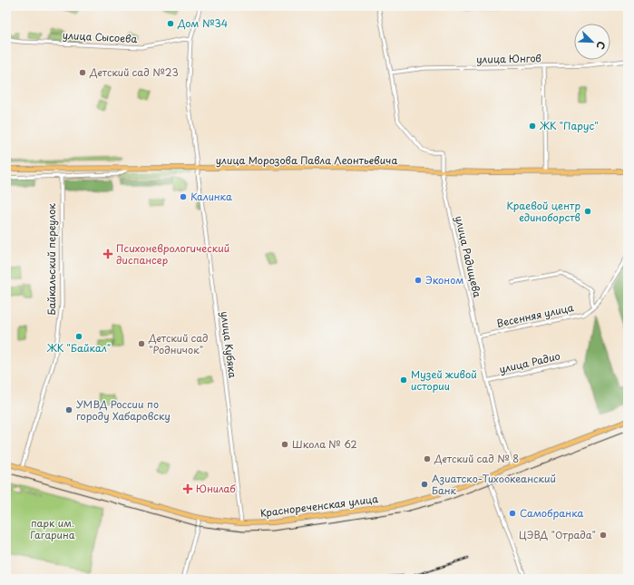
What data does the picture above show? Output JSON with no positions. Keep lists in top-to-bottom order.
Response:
{
  "streets": {
    "main road": ["улица Морозова Павла Леонтьевича", "Краснореченская улица"],
    "street": [
      "улица Сысоева",
      "улица Юнгов",
      "улица Радищева",
      "Байкальский переулок",
      "Весенняя улица",
      "улица Кубяка",
      "улица Радио"
    ]
  },
  "crossings": [
    ["улица Сысоева", "улица Кубяка"],
    ["улица Юнгов", "улица Радищева"],
    ["улица Морозова Павла Леонтьевича", "улица Радищева"],
    ["улица Морозова Павла Леонтьевича", "улица Кубяка"],
    ["улица Радищева", "Весенняя улица"],
    ["улица Радищева", "улица Радио"],
    ["улица Радищева", "Краснореченская улица"],
    ["Байкальский переулок", "Краснореченская улица"],
    ["улица Кубяка", "Краснореченская улица"]
  ],
  "parks": ["парк им. Гагарина"],
  "places": {
    "other": [
      "Дом №34",
      "Детский сад №23",
      "ЖК \"Парус\"",
      "Калинка",
      "Краевой центр единоборств",
      "Эконом",
      "ЖК \"Байкал\"",
      "Детский сад \"Родничок\"",
      "Музей живой истории",
      "УМВД России по городу Хабаровску",
      "Школа № 62",
      "Детский сад № 8",
      "Азиатско-Тихоокеанский Банк",
      "Самобранка",
      "ЦЭВД \"Отрада\""
    ],
    "health": ["Психоневрологический диспансер", "Юнилаб"]
  },
  "north": "bottom right"
}
